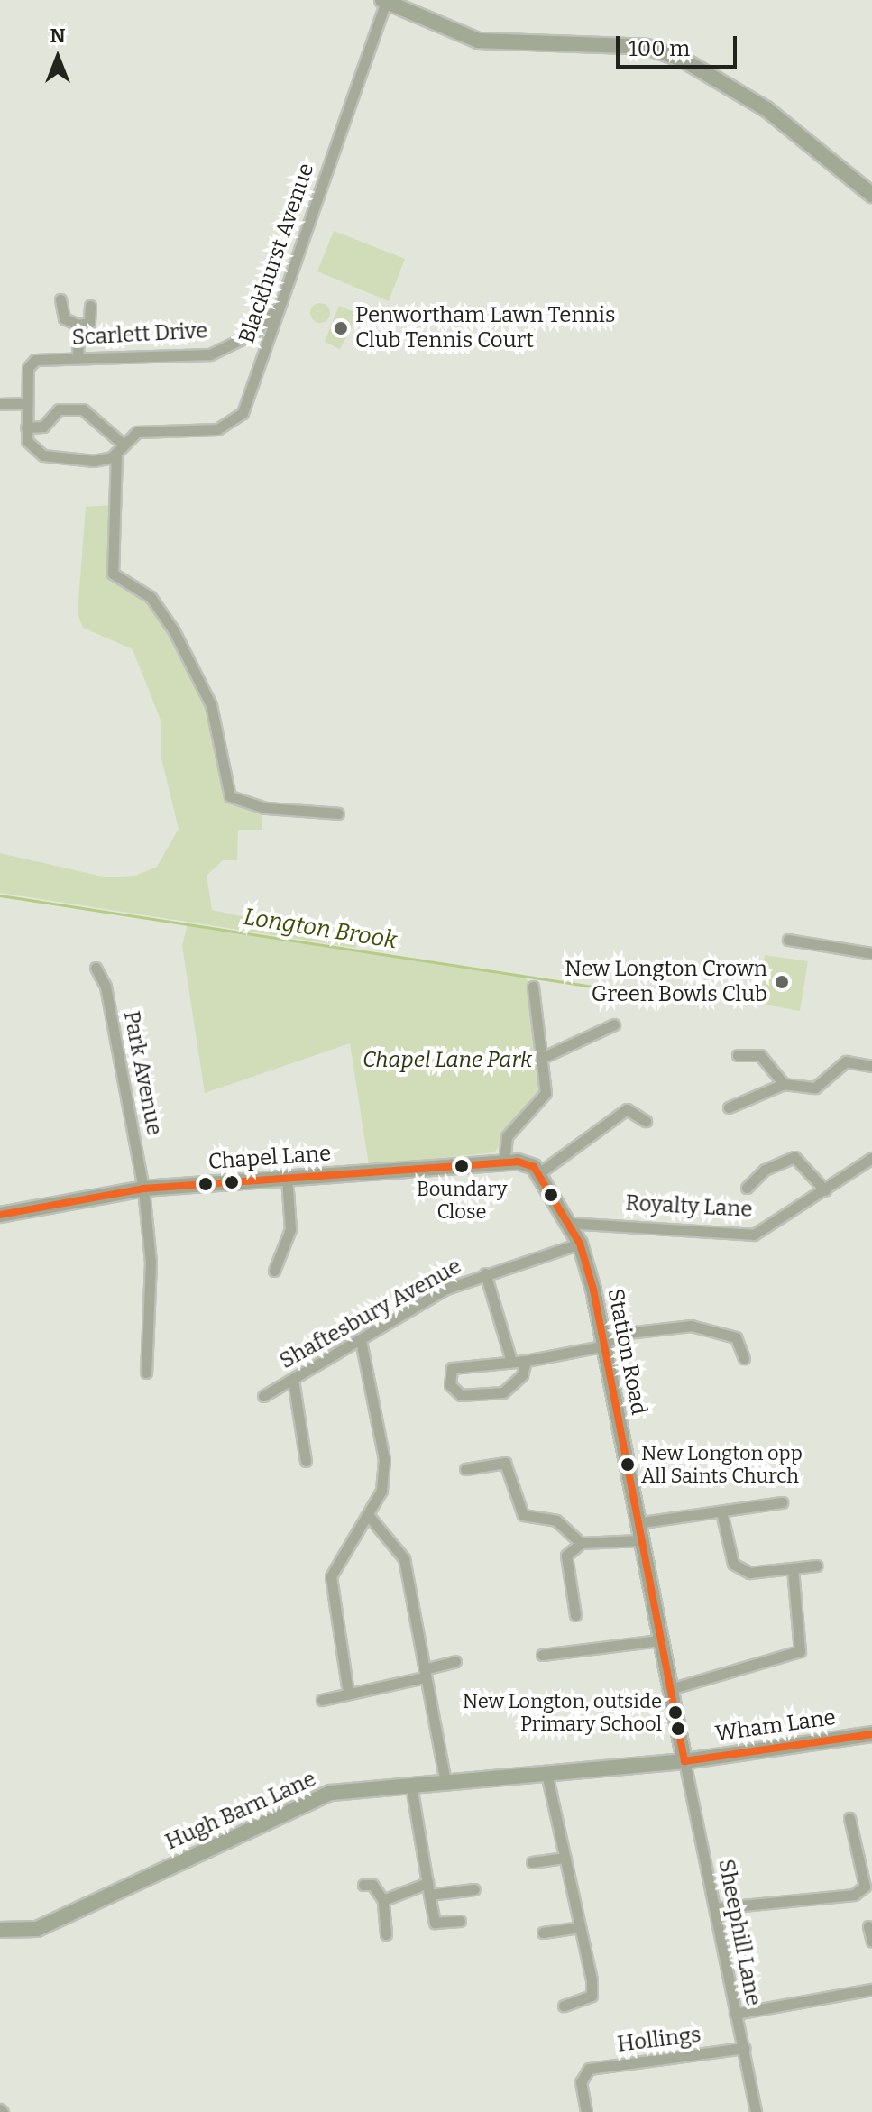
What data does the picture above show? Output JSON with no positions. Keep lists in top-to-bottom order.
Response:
{
  "streets": {
    "street": [
      "Blackhurst Avenue",
      "Scarlett Drive",
      "Park Avenue",
      "Chapel Lane",
      "Royalty Lane",
      "Shaftesbury Avenue",
      "Station Road",
      "Wham Lane",
      "Hugh Barn Lane",
      "Sheephill Lane",
      "Hollings"
    ]
  },
  "crossings": [
    ["Blackhurst Avenue", "Scarlett Drive"],
    ["Park Avenue", "Chapel Lane"],
    ["Chapel Lane", "Station Road"],
    ["Royalty Lane", "Station Road"],
    ["Shaftesbury Avenue", "Station Road"],
    ["Station Road", "Wham Lane"],
    ["Station Road", "Hugh Barn Lane"],
    ["Station Road", "Sheephill Lane"],
    ["Wham Lane", "Hugh Barn Lane"],
    ["Wham Lane", "Sheephill Lane"],
    ["Hugh Barn Lane", "Sheephill Lane"],
    ["Sheephill Lane", "Hollings"]
  ],
  "water": ["Longton Brook"],
  "parks": ["Chapel Lane Park"],
  "places": [
    "Penwortham Lawn Tennis Club Tennis Court",
    "New Longton Crown Green Bowls Club",
    "Boundary Close",
    "New Longton opp All Saints Church",
    "New Longton, outside Primary School"
  ],
  "scale_bar": "100 m",
  "north": "top"
}
